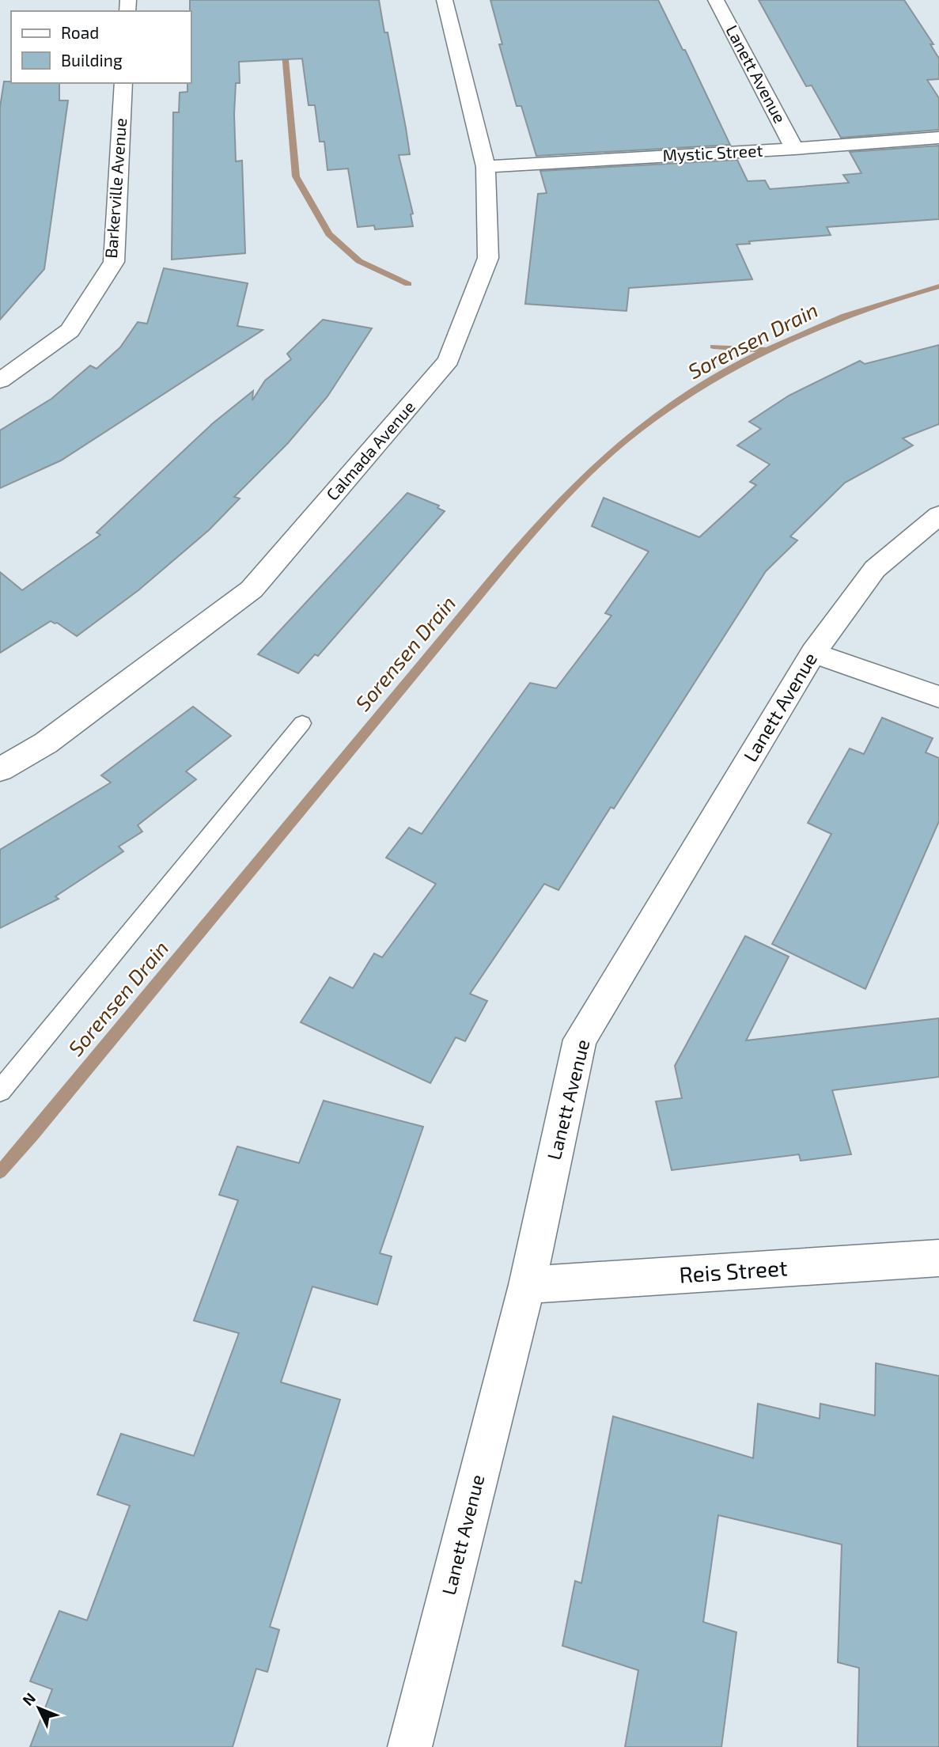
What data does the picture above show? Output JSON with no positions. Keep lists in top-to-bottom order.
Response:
{
  "streets": {
    "street": [
      "Lanett Avenue",
      "Mystic Street",
      "Barkerville Avenue",
      "Calmada Avenue",
      "Reis Street"
    ]
  },
  "crossings": [
    ["Lanett Avenue", "Mystic Street"],
    ["Lanett Avenue", "Reis Street"],
    ["Mystic Street", "Calmada Avenue"]
  ],
  "water": ["Sorensen Drain"],
  "legend": ["Road", "Building"],
  "north": "top left"
}
